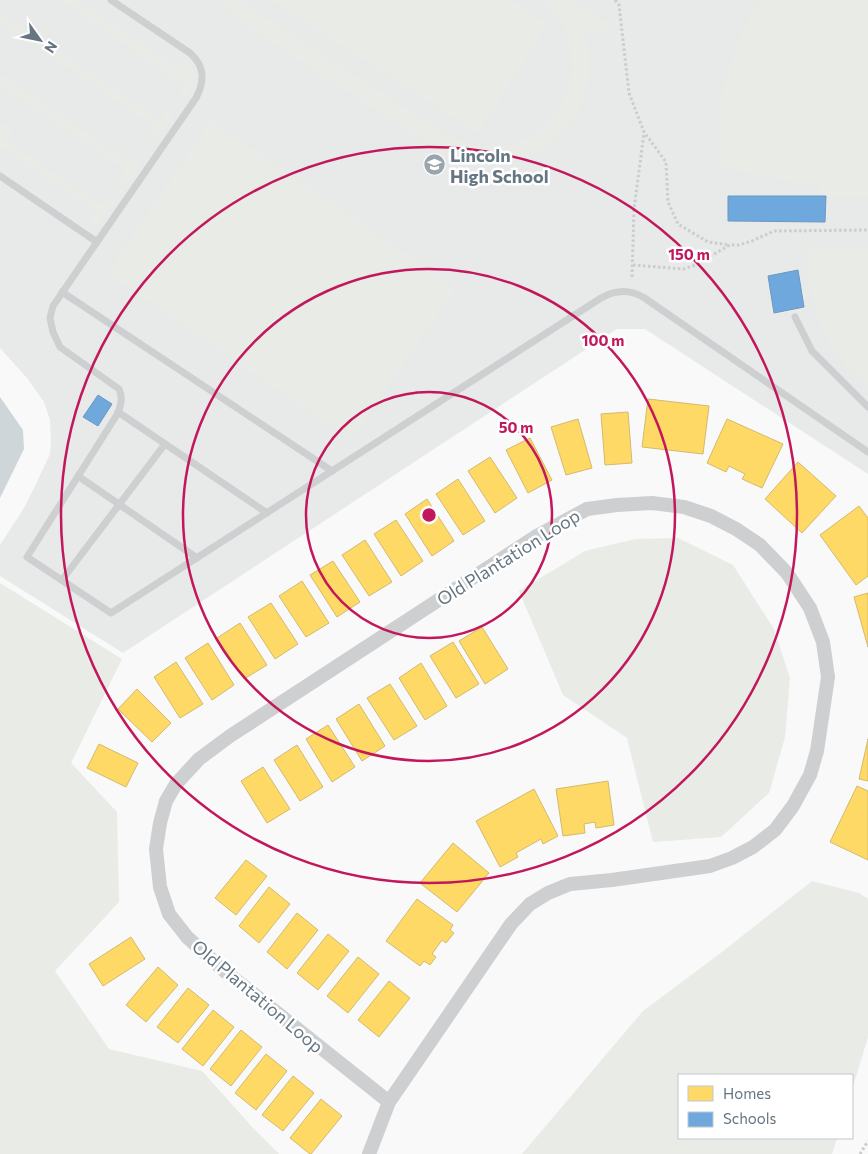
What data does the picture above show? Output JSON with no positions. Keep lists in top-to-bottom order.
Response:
{
  "streets": {
    "street": ["Old Plantation Loop"]
  },
  "places": {
    "school or university": ["Lincoln High School"]
  },
  "legend": ["Homes", "Schools"],
  "north": "bottom right",
  "rings": ["150 m", "100 m", "50 m"]
}
